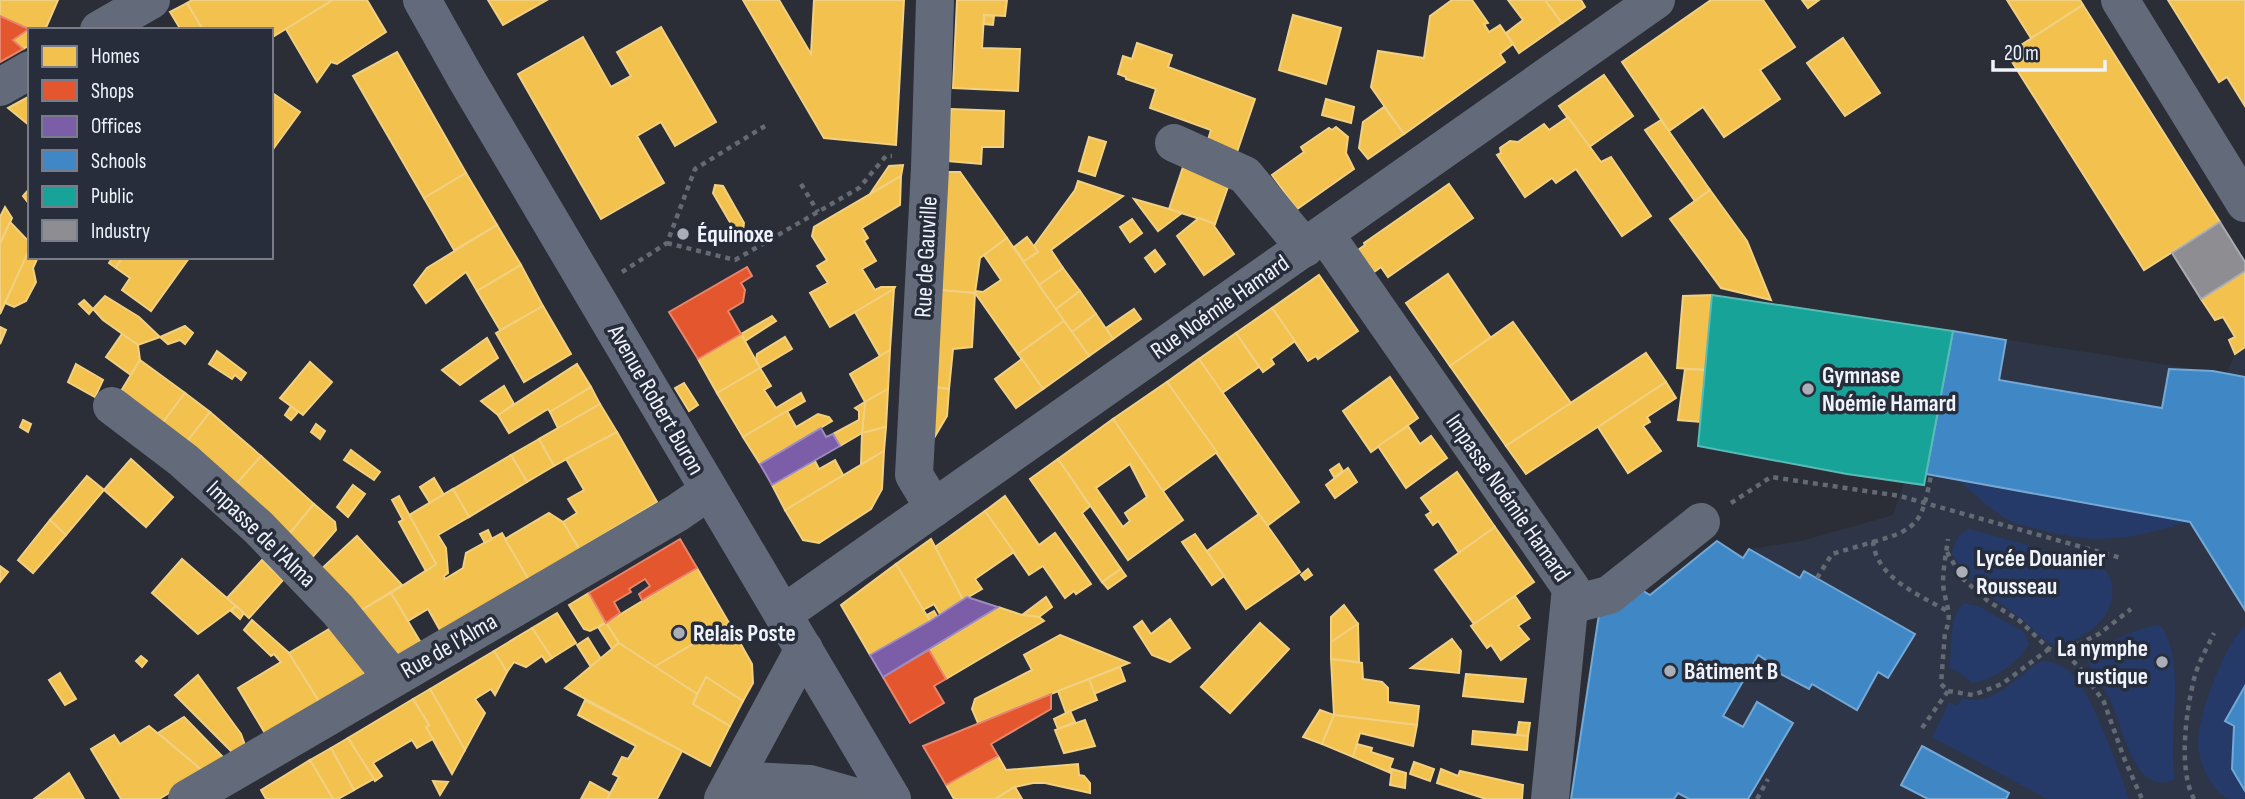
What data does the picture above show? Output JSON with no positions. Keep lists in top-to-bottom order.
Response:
{
  "streets": {
    "main road": ["Avenue Robert Buron"],
    "street": [
      "Rue de Gauville",
      "Rue Noémie Hamard",
      "Impasse Noémie Hamard",
      "Impasse de l'Alma",
      "Rue de l'Alma"
    ]
  },
  "crossings": [
    ["Rue de Gauville", "Rue Noémie Hamard"],
    ["Rue Noémie Hamard", "Avenue Robert Buron"],
    ["Rue Noémie Hamard", "Impasse Noémie Hamard"],
    ["Avenue Robert Buron", "Rue de l'Alma"],
    ["Impasse de l'Alma", "Rue de l'Alma"]
  ],
  "places": [
    "Équinoxe",
    "Gymnase Noémie Hamard",
    "Lycée Douanier Rousseau",
    "Relais Poste",
    "La nymphe rustique",
    "Bâtiment B"
  ],
  "legend": [
    "Homes",
    "Shops",
    "Offices",
    "Schools",
    "Public",
    "Industry"
  ],
  "scale_bar": "20 m"
}
